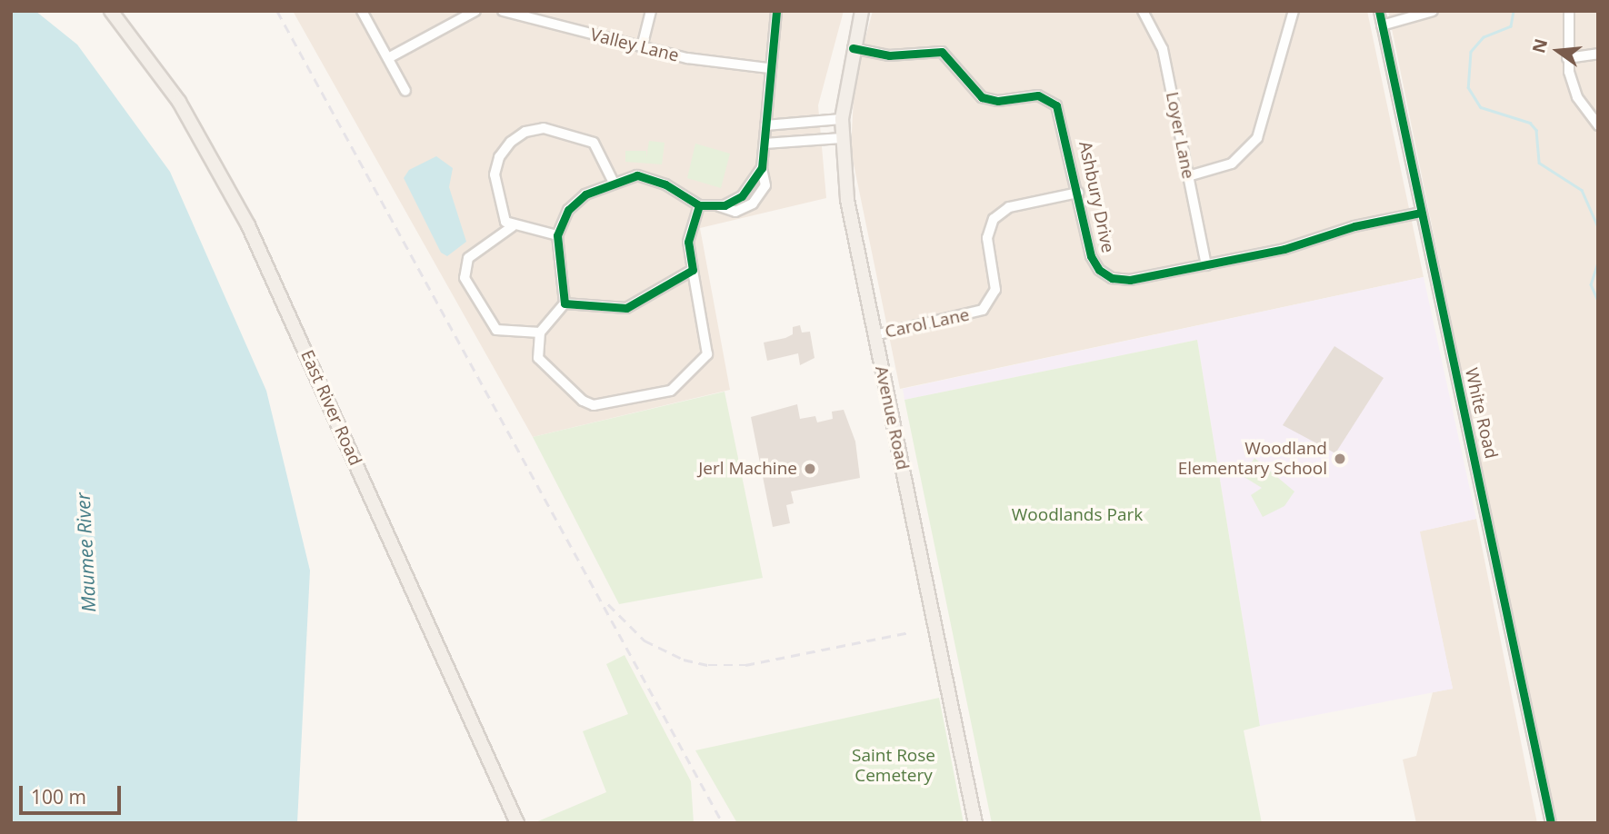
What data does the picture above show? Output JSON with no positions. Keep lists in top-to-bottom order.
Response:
{
  "streets": {
    "main road": ["East River Road", "Avenue Road"],
    "street": [
      "Valley Lane",
      "Loyer Lane",
      "Ashbury Drive",
      "Carol Lane",
      "White Road"
    ]
  },
  "crossings": [
    ["Loyer Lane", "Ashbury Drive"],
    ["Ashbury Drive", "Carol Lane"],
    ["Ashbury Drive", "White Road"],
    ["Ashbury Drive", "Avenue Road"],
    ["Carol Lane", "Avenue Road"]
  ],
  "water": ["Maumee River"],
  "parks": ["Woodlands Park", "Saint Rose Cemetery"],
  "places": ["Woodland Elementary School", "Jerl Machine"],
  "scale_bar": "100 m",
  "north": "left"
}
